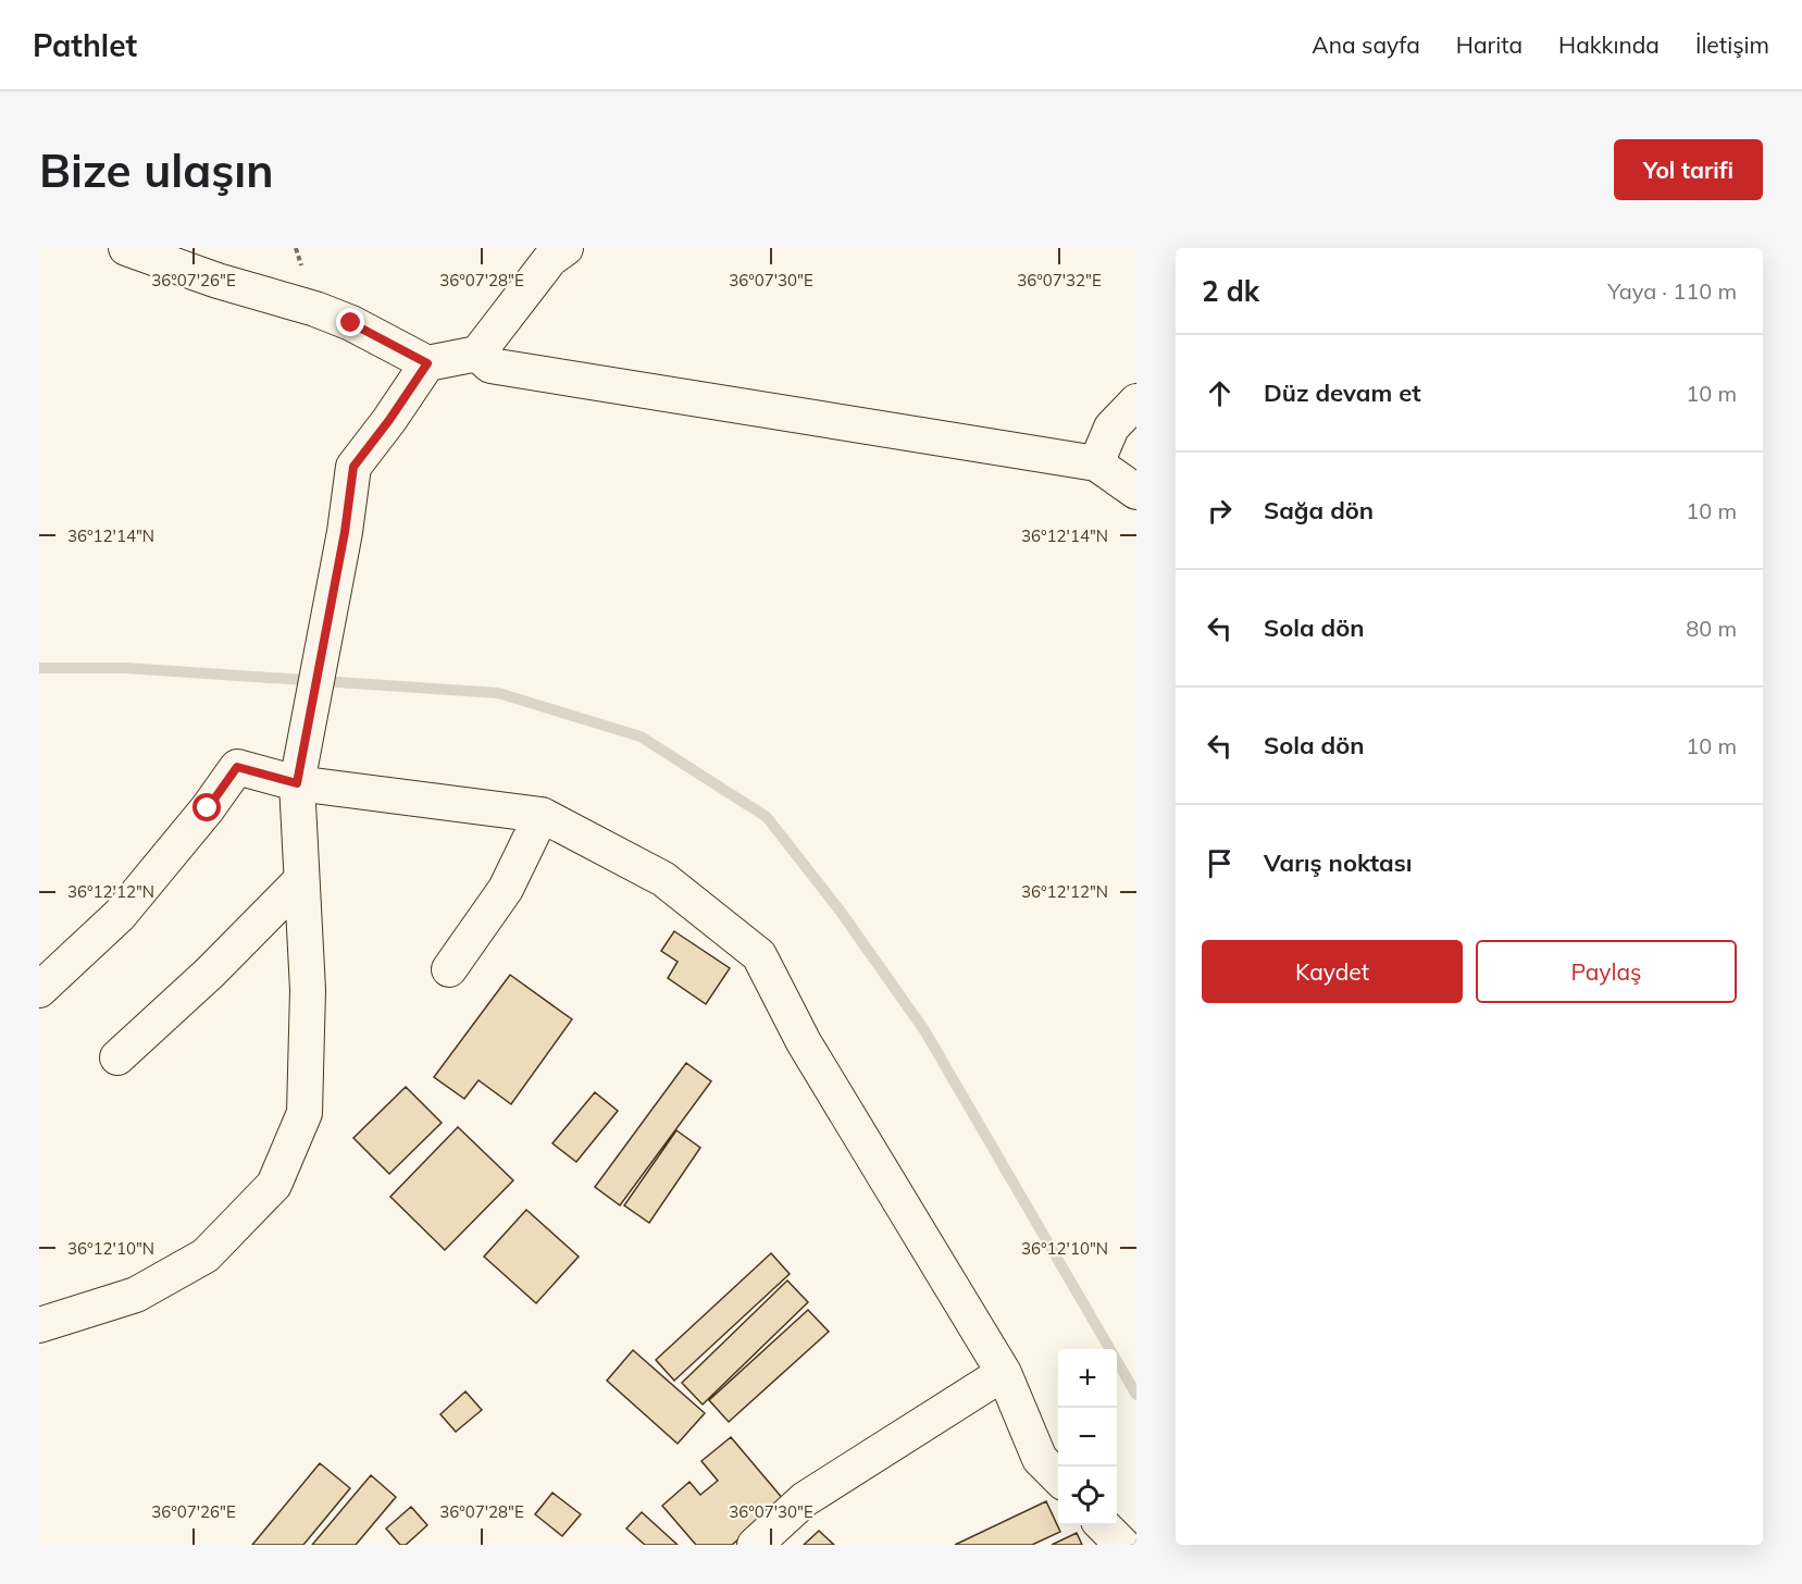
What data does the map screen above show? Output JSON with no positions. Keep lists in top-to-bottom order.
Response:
{
  "page": {
    "header": "Pathlet",
    "nav": [
      "Ana sayfa",
      "Harita",
      "Hakkında",
      "İletişim"
    ],
    "buttons": [
      "Yol tarifi",
      ["Kaydet", "Paylaş"]
    ],
    "title": "Bize ulaşın",
    "heading": ["2 dk", "Yaya · 110 m"],
    "list": [
      ["Düz devam et", "10 m"],
      ["Sağa dön", "10 m"],
      ["Sola dön", "80 m"],
      ["Sola dön", "10 m"],
      "Varış noktası"
    ],
    "map_buttons": ["+", "−"]
  },
  "coordinates": [
    "36°07'26\"E",
    "36°07'28\"E",
    "36°07'30\"E",
    "36°07'32\"E",
    "36°12'14\"N",
    "36°12'12\"N",
    "36°12'10\"N"
  ]
}
